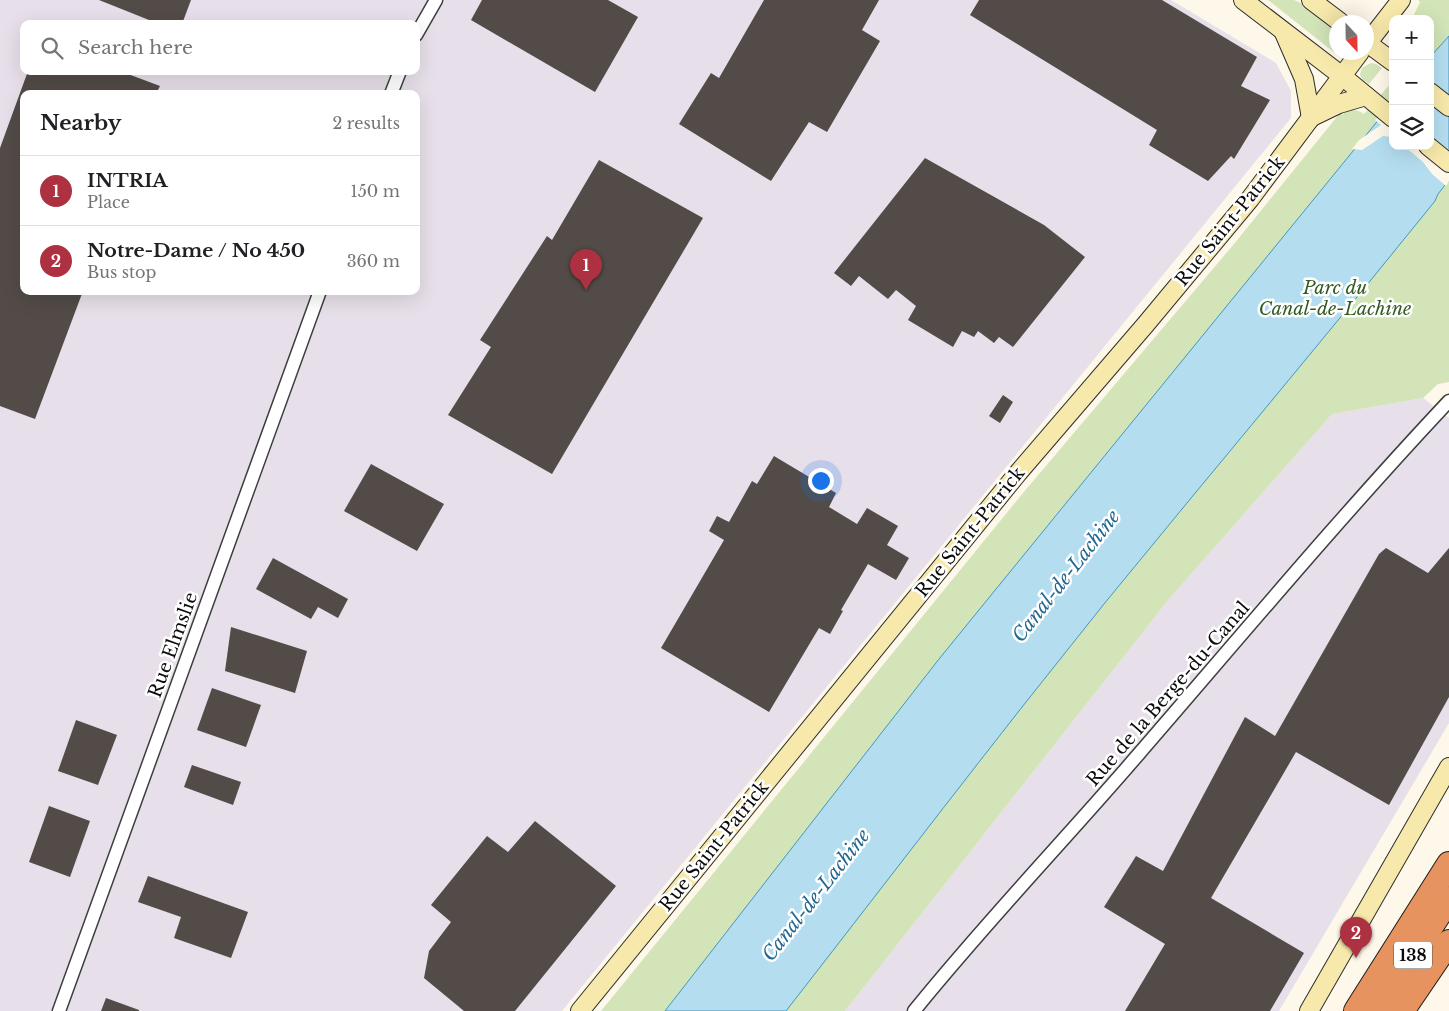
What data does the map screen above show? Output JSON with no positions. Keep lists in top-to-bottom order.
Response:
{
  "streets": {
    "highway": ["138"],
    "main road": ["Rue Saint-Patrick"],
    "street": ["Rue Elmslie", "Rue de la Berge-du-Canal"]
  },
  "water": ["Canal-de-Lachine"],
  "parks": ["Parc du Canal-de-Lachine"],
  "north": "bottom",
  "page": {
    "map_buttons": ["+", "−"],
    "search": "Search here",
    "heading": ["Nearby", "2 results"],
    "list": [
      {
        "mark": "1",
        "name": "INTRIA",
        "note": "Place",
        "value": "150 m"
      },
      {
        "mark": "2",
        "name": "Notre-Dame / No 450",
        "note": "Bus stop",
        "value": "360 m"
      }
    ],
    "pins": ["1", "2"]
  }
}
